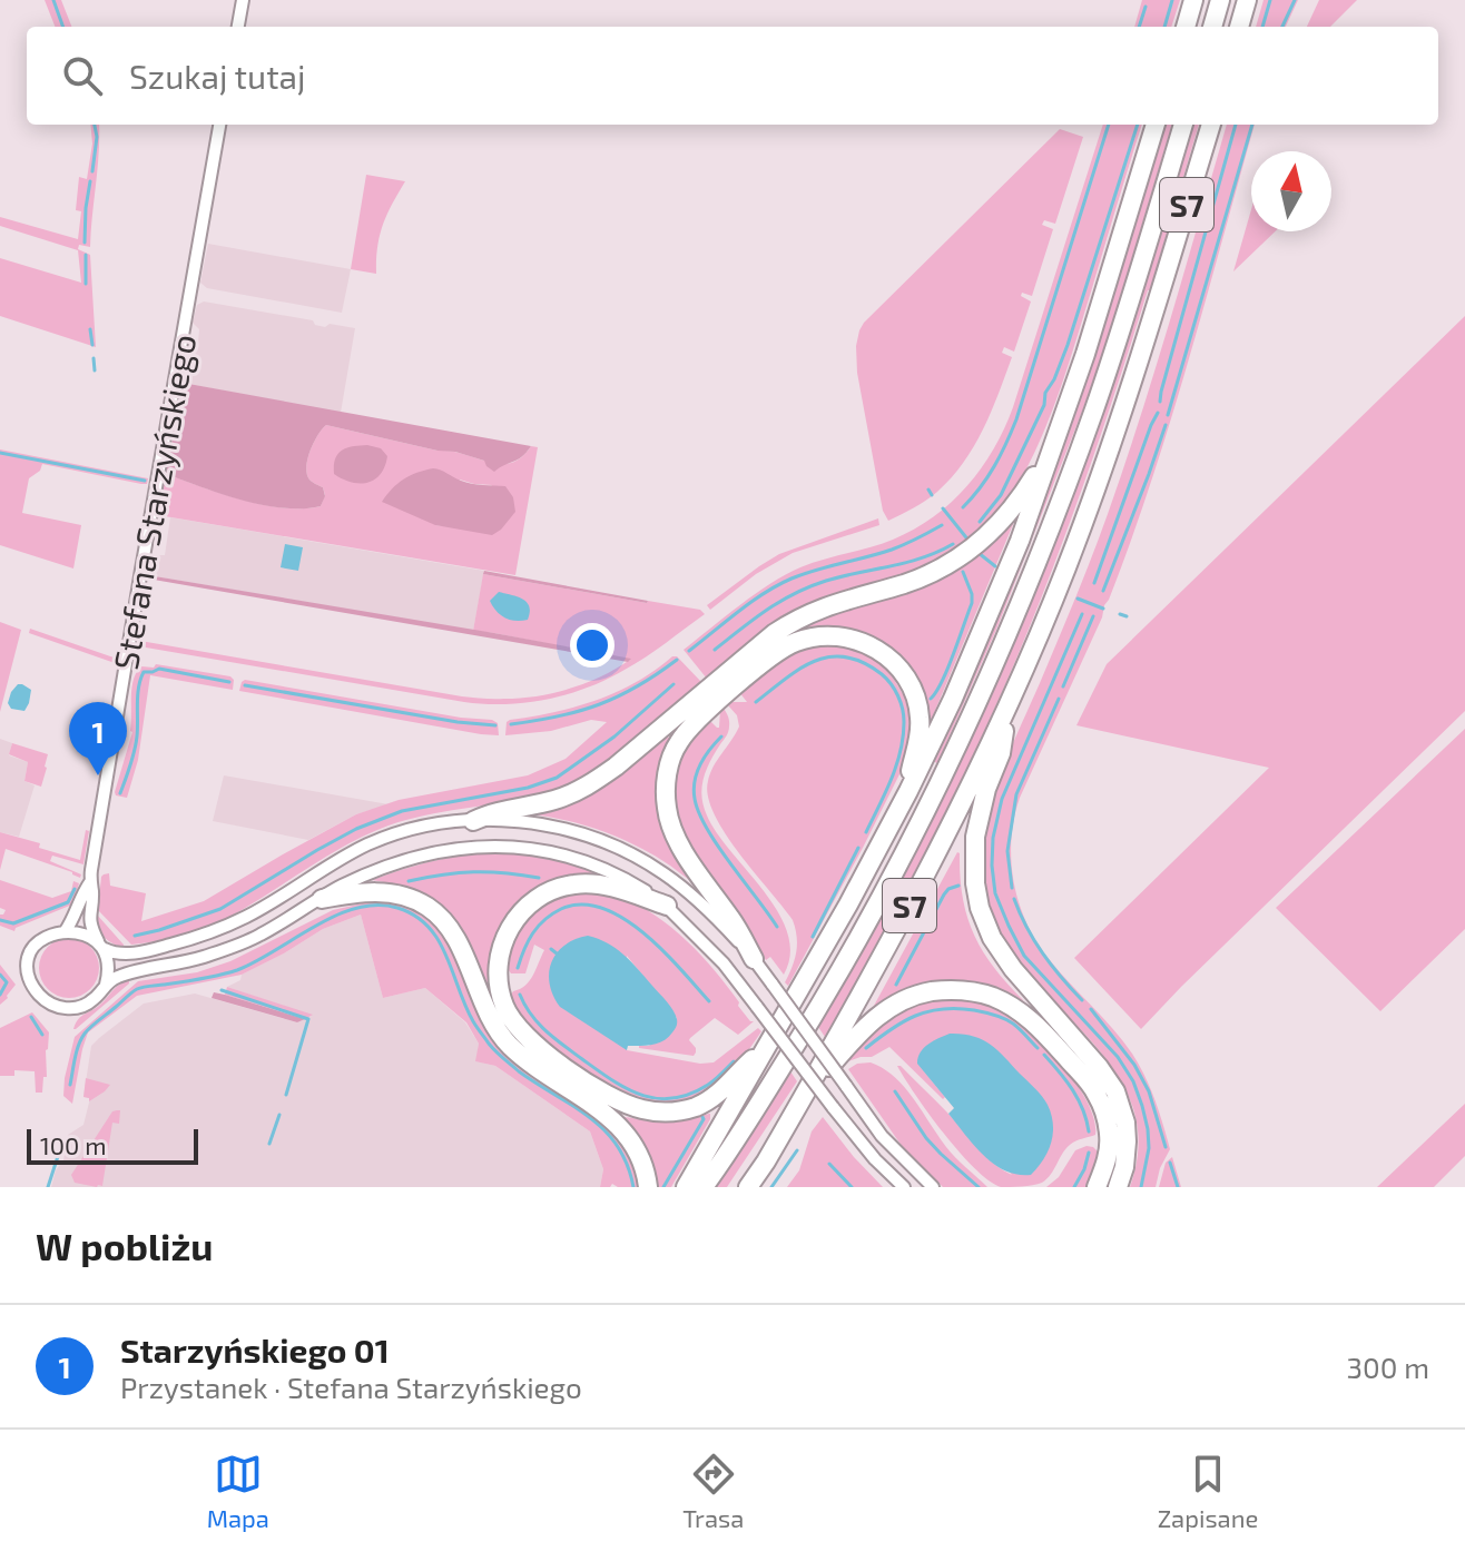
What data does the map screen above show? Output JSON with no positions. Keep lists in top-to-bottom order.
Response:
{
  "streets": {
    "highway": ["S7"],
    "street": ["Stefana Starzyńskiego"]
  },
  "scale_bar": "100 m",
  "north": "top",
  "page": {
    "search": "Szukaj tutaj",
    "pins": "1",
    "scale": "100 m",
    "heading": "W pobliżu",
    "list": [
      {
        "mark": "1",
        "name": "Starzyńskiego 01",
        "note": "Przystanek · Stefana Starzyńskiego",
        "value": "300 m"
      }
    ],
    "nav": ["Mapa", "Trasa", "Zapisane"]
  }
}
